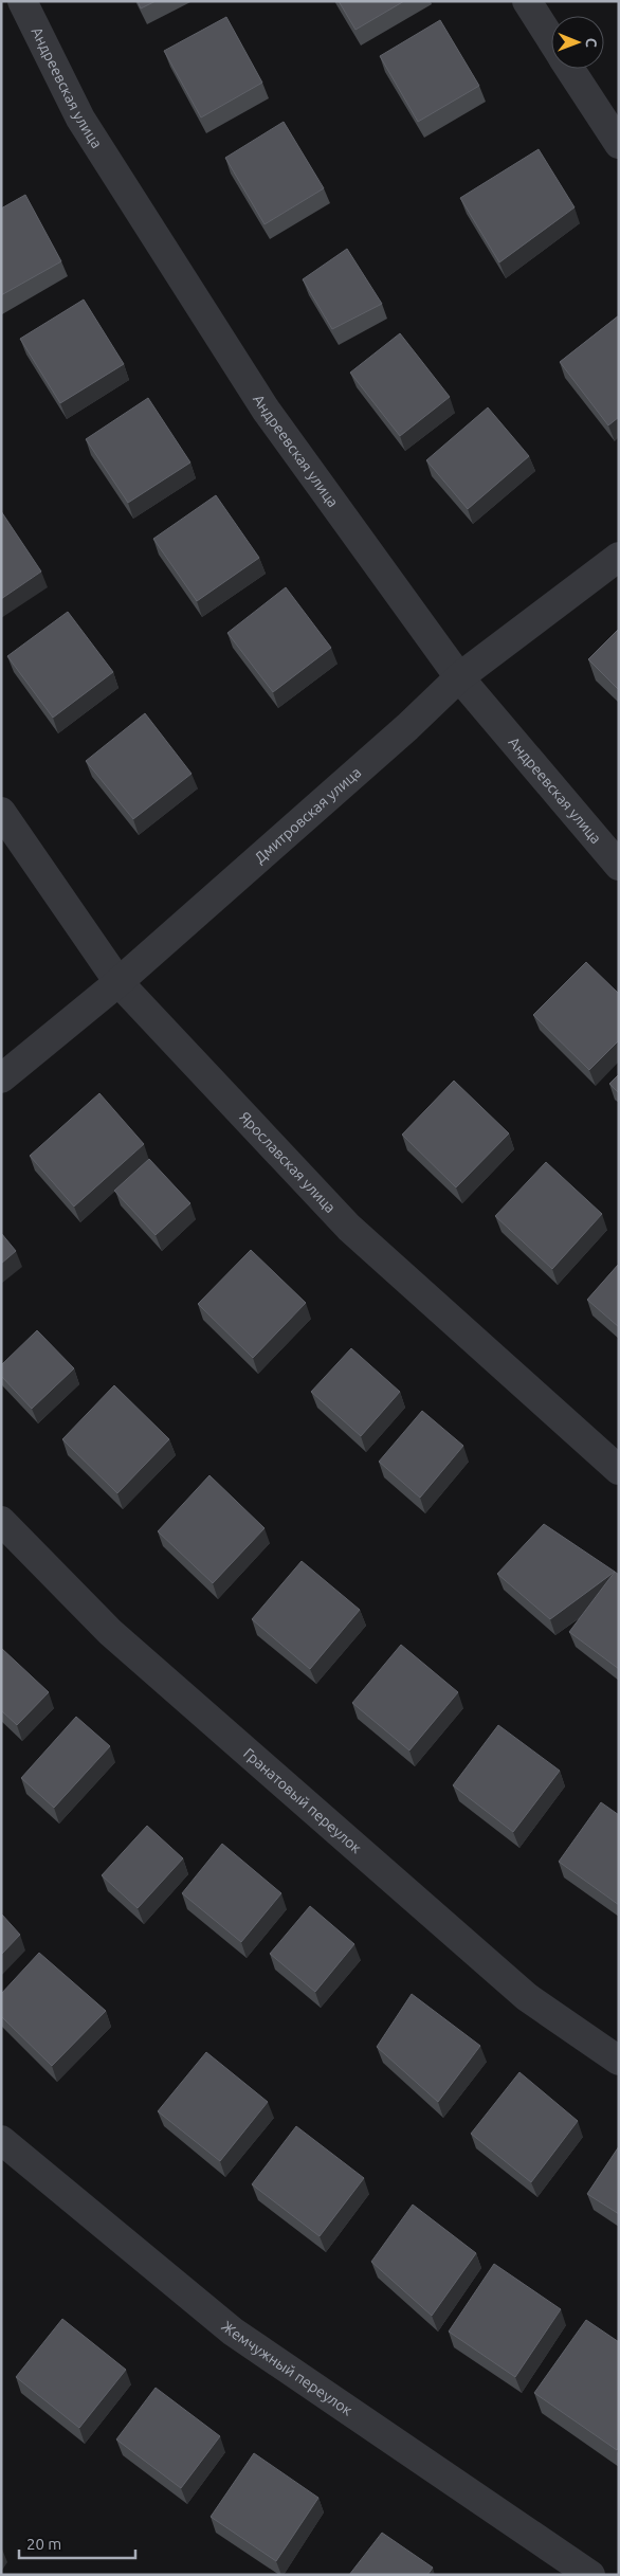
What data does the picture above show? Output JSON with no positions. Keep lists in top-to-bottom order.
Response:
{
  "streets": {
    "street": [
      "Андреевская улица",
      "Дмитровская улица",
      "Ярославская улица",
      "Гранатовый переулок",
      "Жемчужный переулок"
    ]
  },
  "crossings": [
    ["Андреевская улица", "Дмитровская улица"],
    ["Дмитровская улица", "Ярославская улица"]
  ],
  "scale_bar": "20 m",
  "north": "right"
}
